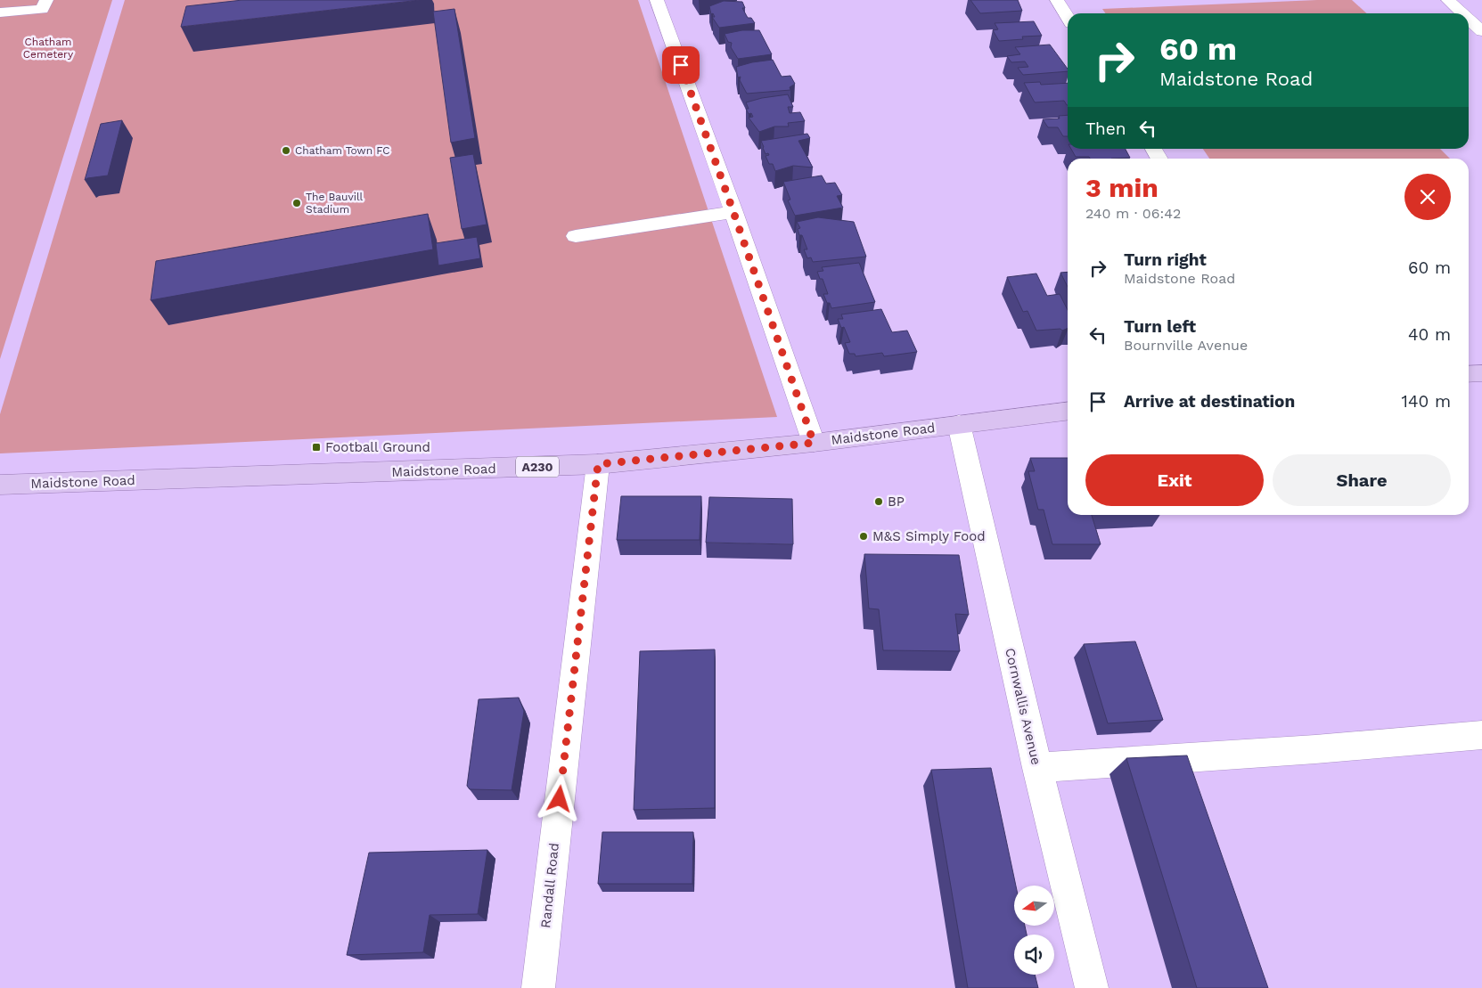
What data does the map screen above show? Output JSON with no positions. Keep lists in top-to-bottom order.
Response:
{
  "streets": {
    "main road": ["Maidstone Road", "A230"],
    "street": ["Cornwallis Avenue", "Randall Road"]
  },
  "crossings": [
    ["Maidstone Road", "Cornwallis Avenue"],
    ["Maidstone Road", "Randall Road"]
  ],
  "parks": ["Chatham Cemetery"],
  "places": {
    "other": [
      "Chatham Town FC",
      "The Bauvill Stadium",
      "BP",
      "M&S Simply Food"
    ],
    "transit": ["Football Ground"]
  },
  "north": "left",
  "page": {
    "turn": ["60 m", "Maidstone Road"],
    "then": "Then",
    "heading": ["3 min", "240 m · 06:42"],
    "list": [
      {
        "name": "Turn right",
        "note": "Maidstone Road",
        "value": "60 m"
      },
      {
        "name": "Turn left",
        "note": "Bournville Avenue",
        "value": "40 m"
      },
      {
        "name": "Arrive at destination",
        "value": "140 m"
      }
    ],
    "buttons": ["Exit", "Share"]
  }
}
